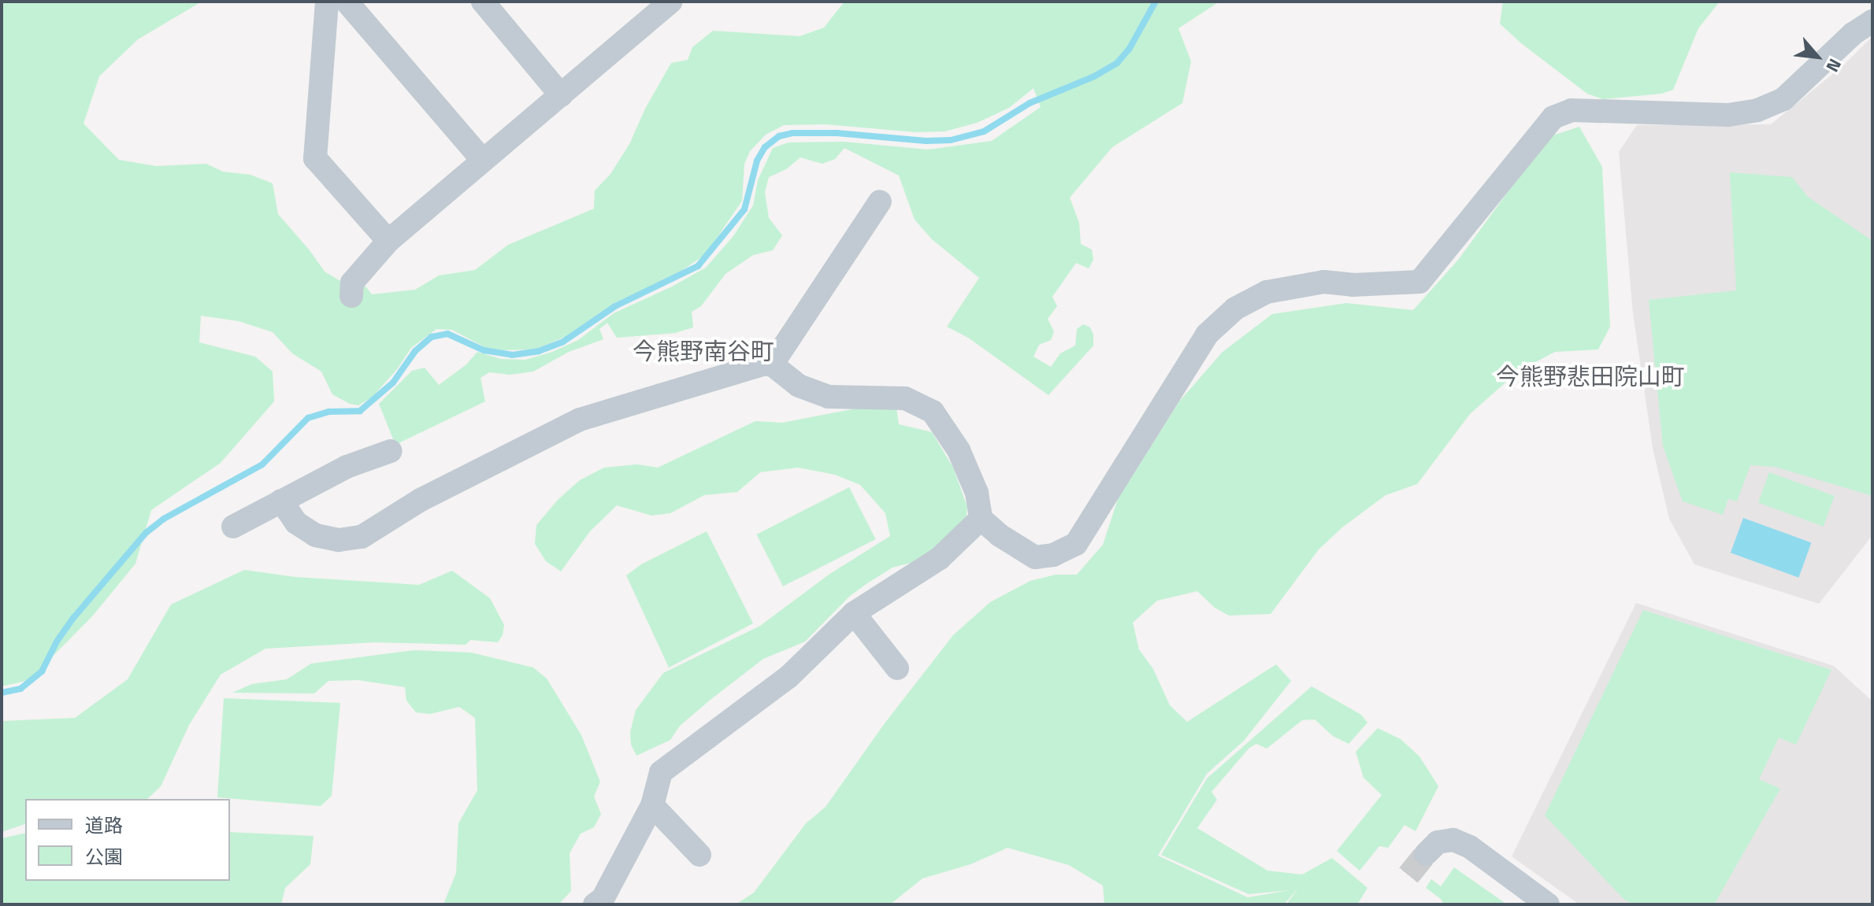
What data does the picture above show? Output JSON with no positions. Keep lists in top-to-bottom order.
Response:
{
  "districts": ["今熊野南谷町", "今熊野悲田院山町"],
  "legend": ["道路", "公園"],
  "north": "bottom right"
}
